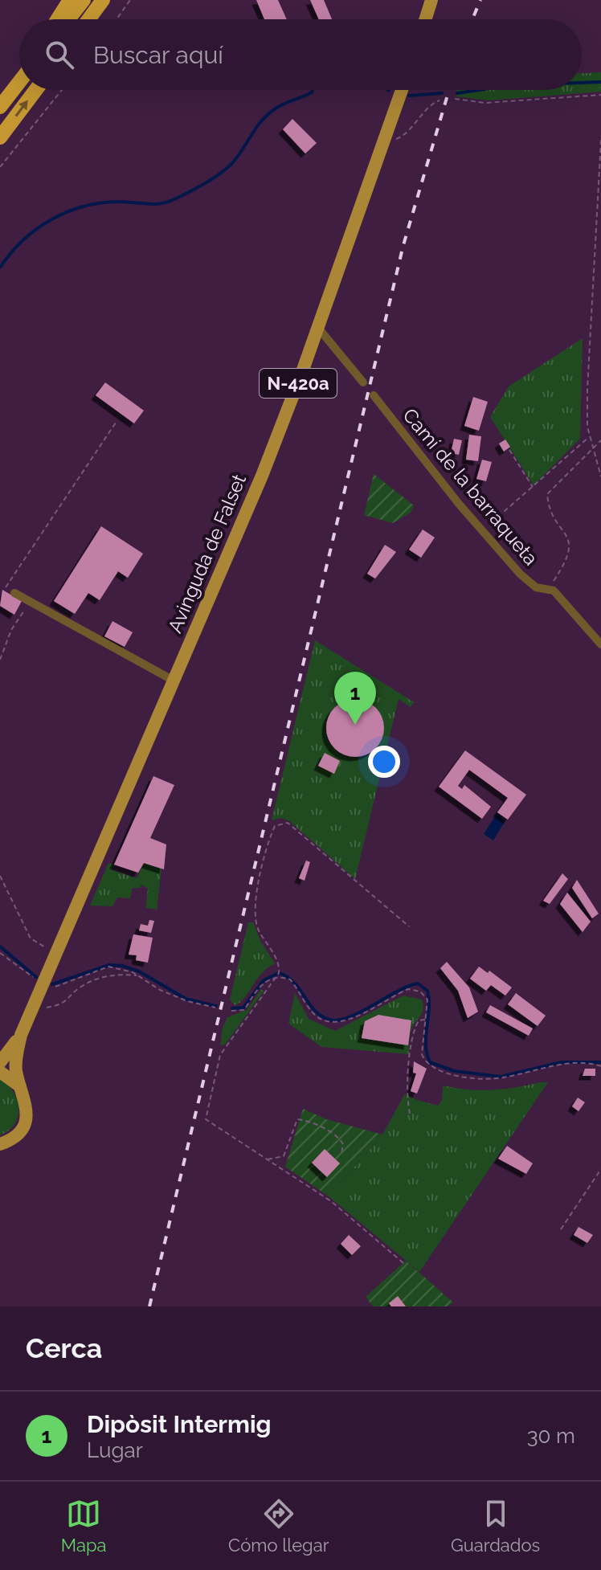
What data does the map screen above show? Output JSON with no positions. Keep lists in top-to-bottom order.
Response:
{
  "streets": {
    "main road": ["N-420a", "Avinguda de Falset"],
    "street": ["Camí de la barraqueta"]
  },
  "crossings": [
    ["N-420a", "Avinguda de Falset"]
  ],
  "page": {
    "search": "Buscar aquí",
    "pins": "1",
    "heading": "Cerca",
    "list": [
      {
        "mark": "1",
        "name": "Dipòsit Intermig",
        "note": "Lugar",
        "value": "30 m"
      }
    ],
    "nav": ["Mapa", "Cómo llegar", "Guardados"]
  }
}
